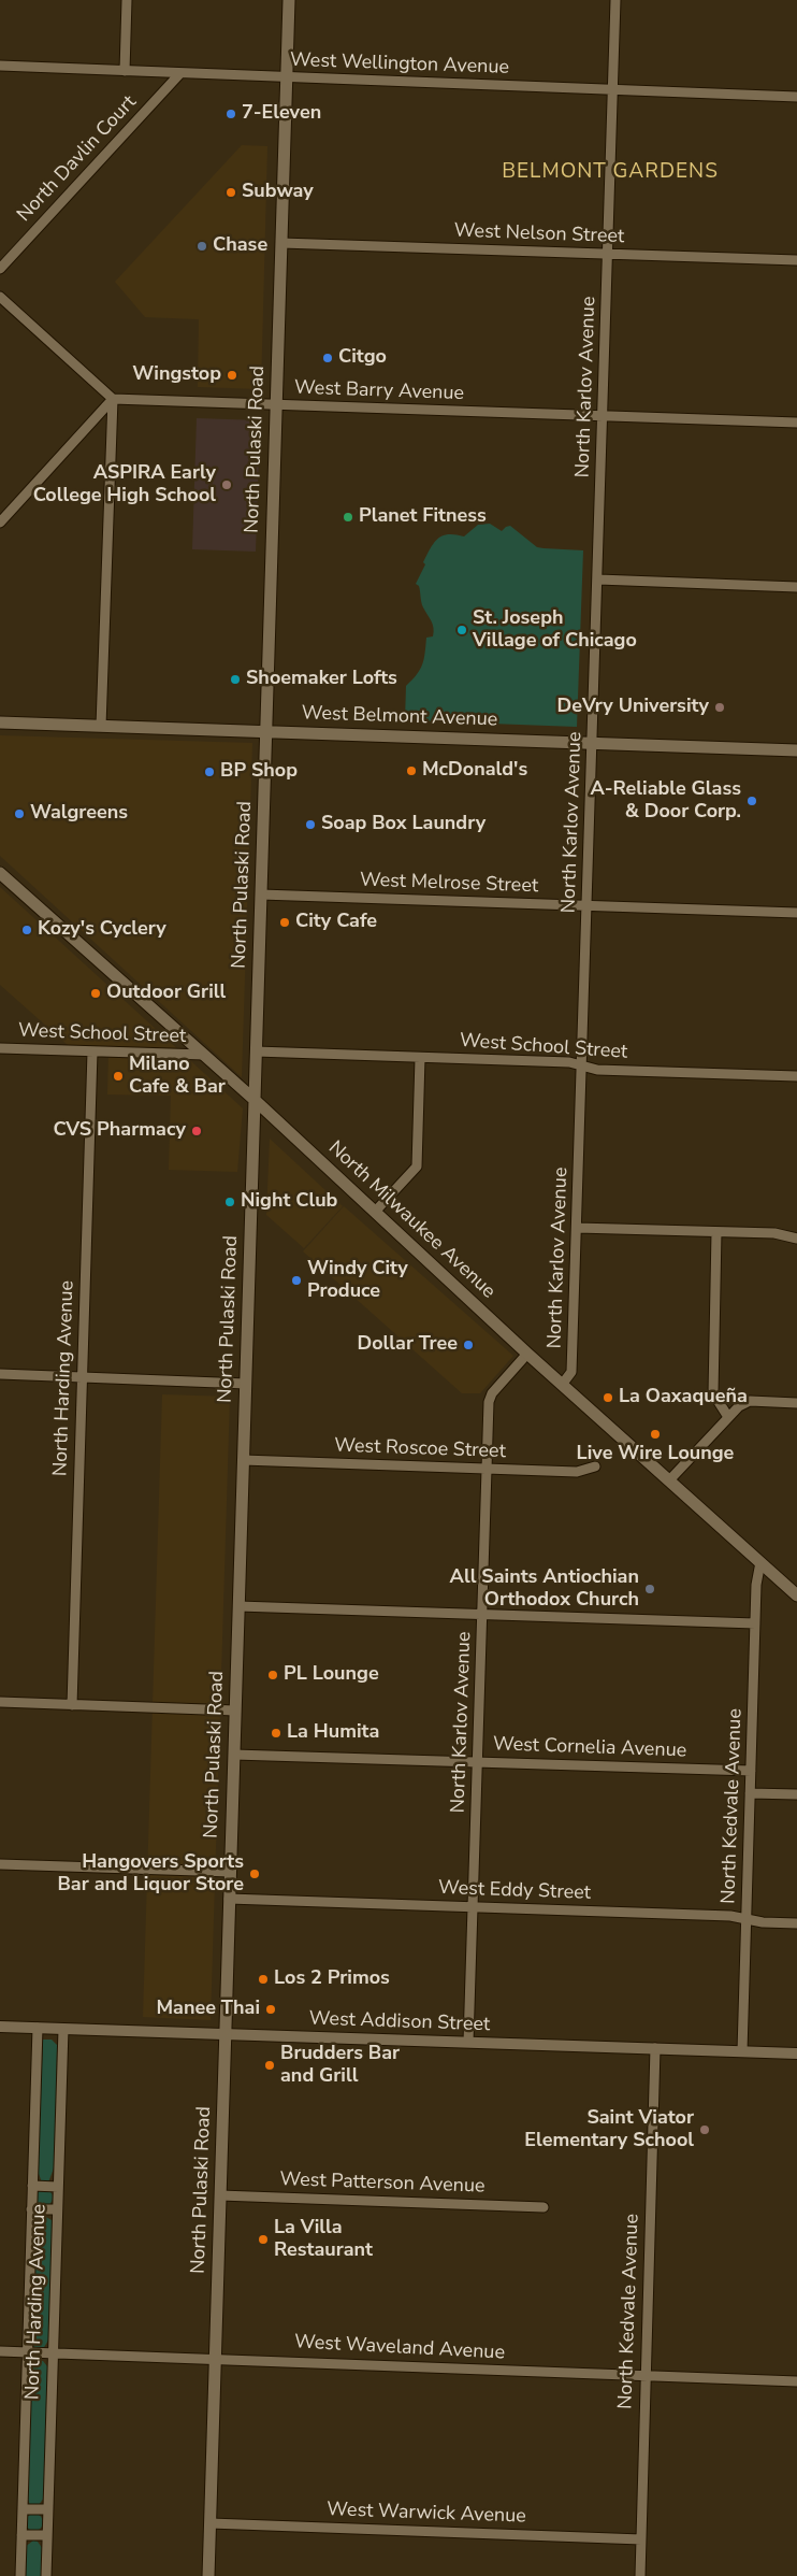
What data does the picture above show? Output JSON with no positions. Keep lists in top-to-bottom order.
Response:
{
  "streets": {
    "main road": ["North Pulaski Road", "West Belmont Avenue", "North Milwaukee Avenue"],
    "street": [
      "West Wellington Avenue",
      "North Davlin Court",
      "West Nelson Street",
      "North Karlov Avenue",
      "West Barry Avenue",
      "West Melrose Street",
      "West School Street",
      "North Harding Avenue",
      "West Roscoe Street",
      "West Cornelia Avenue",
      "North Kedvale Avenue",
      "West Eddy Street",
      "West Addison Street",
      "West Patterson Avenue",
      "West Waveland Avenue",
      "West Warwick Avenue"
    ]
  },
  "crossings": [
    ["West Wellington Avenue", "North Davlin Court"],
    ["West Wellington Avenue", "North Karlov Avenue"],
    ["West Wellington Avenue", "North Pulaski Road"],
    ["West Nelson Street", "North Karlov Avenue"],
    ["West Nelson Street", "North Pulaski Road"],
    ["North Karlov Avenue", "West Barry Avenue"],
    ["North Karlov Avenue", "West Belmont Avenue"],
    ["North Karlov Avenue", "West Melrose Street"],
    ["North Karlov Avenue", "West School Street"],
    ["North Karlov Avenue", "North Milwaukee Avenue"],
    ["North Karlov Avenue", "West Roscoe Street"],
    ["North Karlov Avenue", "West Cornelia Avenue"],
    ["North Karlov Avenue", "West Eddy Street"],
    ["North Karlov Avenue", "West Addison Street"],
    ["West Barry Avenue", "North Pulaski Road"],
    ["North Pulaski Road", "West Belmont Avenue"],
    ["North Pulaski Road", "West Melrose Street"],
    ["North Pulaski Road", "West School Street"],
    ["North Pulaski Road", "North Milwaukee Avenue"],
    ["North Pulaski Road", "West Roscoe Street"],
    ["North Pulaski Road", "West Cornelia Avenue"],
    ["North Pulaski Road", "West Eddy Street"],
    ["North Pulaski Road", "West Addison Street"],
    ["North Pulaski Road", "West Patterson Avenue"],
    ["North Pulaski Road", "West Waveland Avenue"],
    ["North Pulaski Road", "West Warwick Avenue"],
    ["West School Street", "North Milwaukee Avenue"],
    ["West School Street", "North Harding Avenue"],
    ["North Milwaukee Avenue", "North Kedvale Avenue"],
    ["North Harding Avenue", "West Addison Street"],
    ["North Harding Avenue", "West Waveland Avenue"],
    ["West Cornelia Avenue", "North Kedvale Avenue"],
    ["North Kedvale Avenue", "West Eddy Street"],
    ["North Kedvale Avenue", "West Addison Street"],
    ["North Kedvale Avenue", "West Waveland Avenue"],
    ["North Kedvale Avenue", "West Warwick Avenue"]
  ],
  "districts": ["BELMONT GARDENS"],
  "places": [
    "7-Eleven",
    "Subway",
    "Chase",
    "Citgo",
    "Wingstop",
    "ASPIRA Early College High School",
    "Planet Fitness",
    "St. Joseph Village of Chicago",
    "Shoemaker Lofts",
    "DeVry University",
    "McDonald's",
    "BP Shop",
    "A-Reliable Glass & Door Corp.",
    "Walgreens",
    "Soap Box Laundry",
    "City Cafe",
    "Kozy's Cyclery",
    "Outdoor Grill",
    "Milano Cafe & Bar",
    "CVS Pharmacy",
    "Night Club",
    "Windy City Produce",
    "Dollar Tree",
    "La Oaxaqueña",
    "Live Wire Lounge",
    "All Saints Antiochian Orthodox Church",
    "PL Lounge",
    "La Humita",
    "Hangovers Sports Bar and Liquor Store",
    "Los 2 Primos",
    "Manee Thai",
    "Brudders Bar and Grill",
    "Saint Viator Elementary School",
    "La Villa Restaurant"
  ]
}
